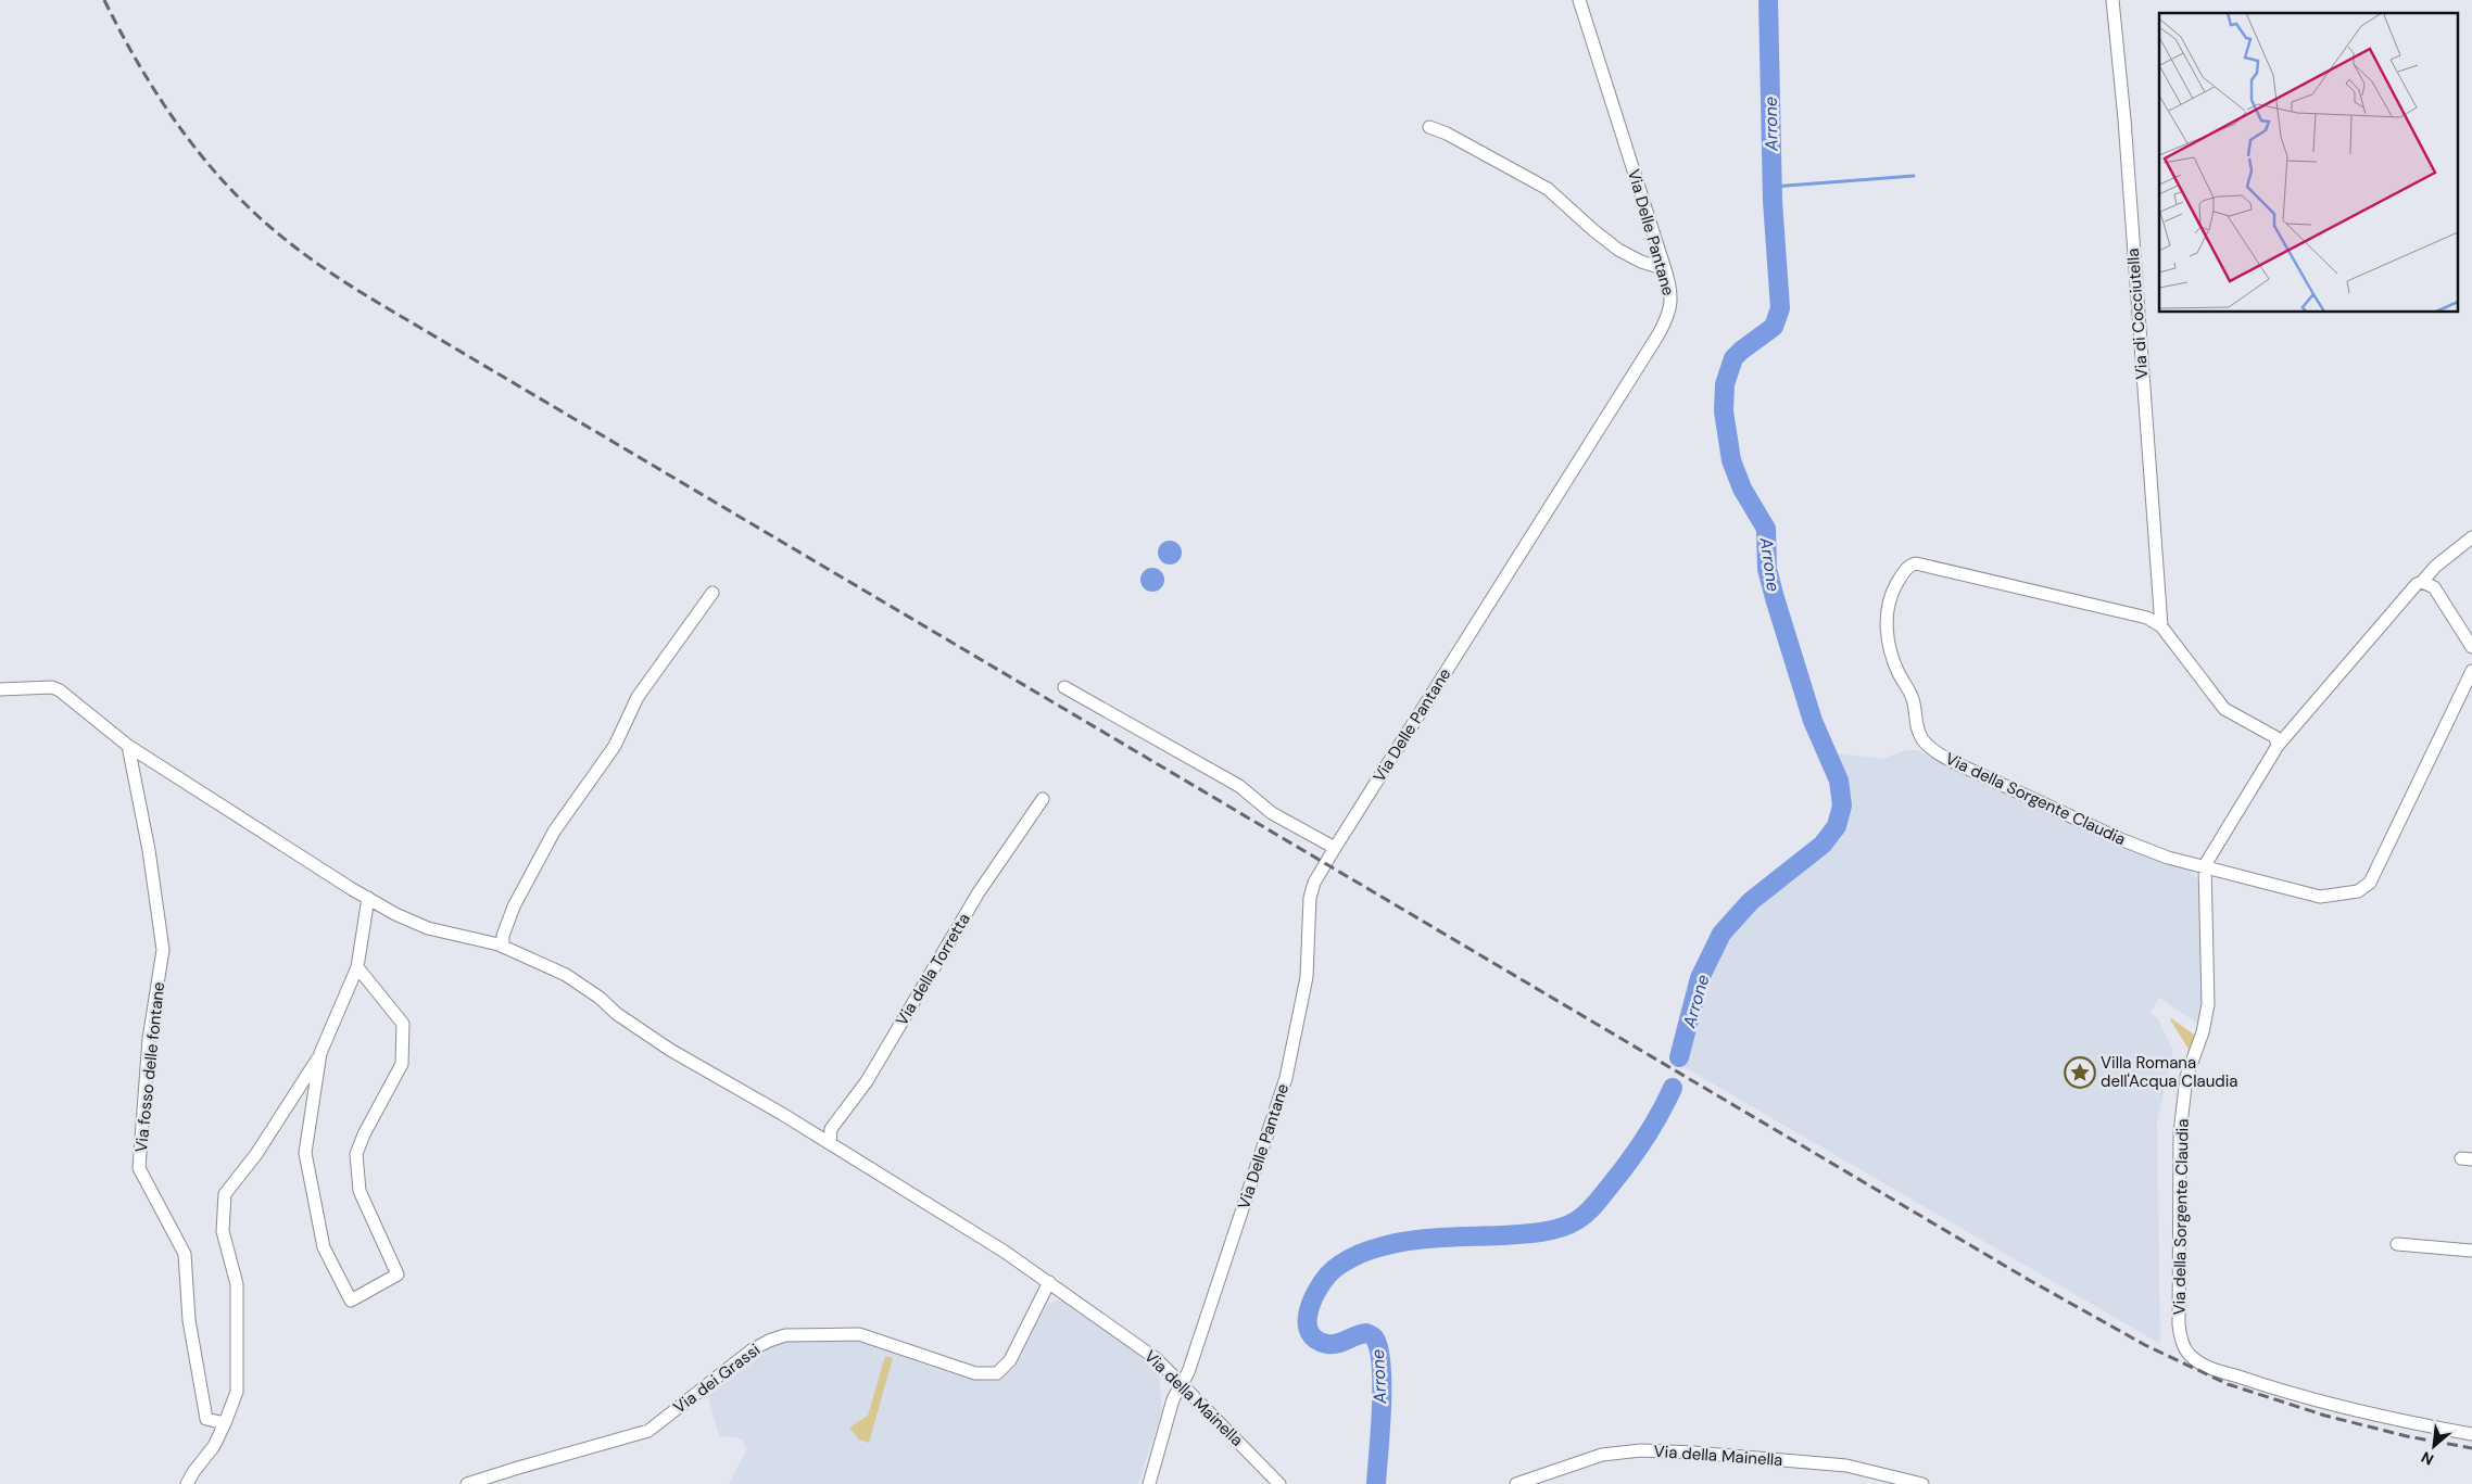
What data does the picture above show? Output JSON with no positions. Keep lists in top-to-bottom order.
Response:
{
  "streets": {
    "street": [
      "Via Delle Pantane",
      "Via di Cocciutella",
      "Via della Sorgente Claudia",
      "Via della Torretta",
      "Via fosso delle fontane",
      "Via dei Grassi",
      "Via della Mainella"
    ]
  },
  "crossings": [
    ["Via Delle Pantane", "Via della Mainella"],
    ["Via di Cocciutella", "Via della Sorgente Claudia"],
    ["Via della Torretta", "Via della Mainella"],
    ["Via fosso delle fontane", "Via della Mainella"],
    ["Via dei Grassi", "Via della Mainella"]
  ],
  "water": ["Arrone"],
  "places": {
    "place": ["Villa Romana dell'Acqua Claudia"]
  },
  "north": "bottom left"
}
